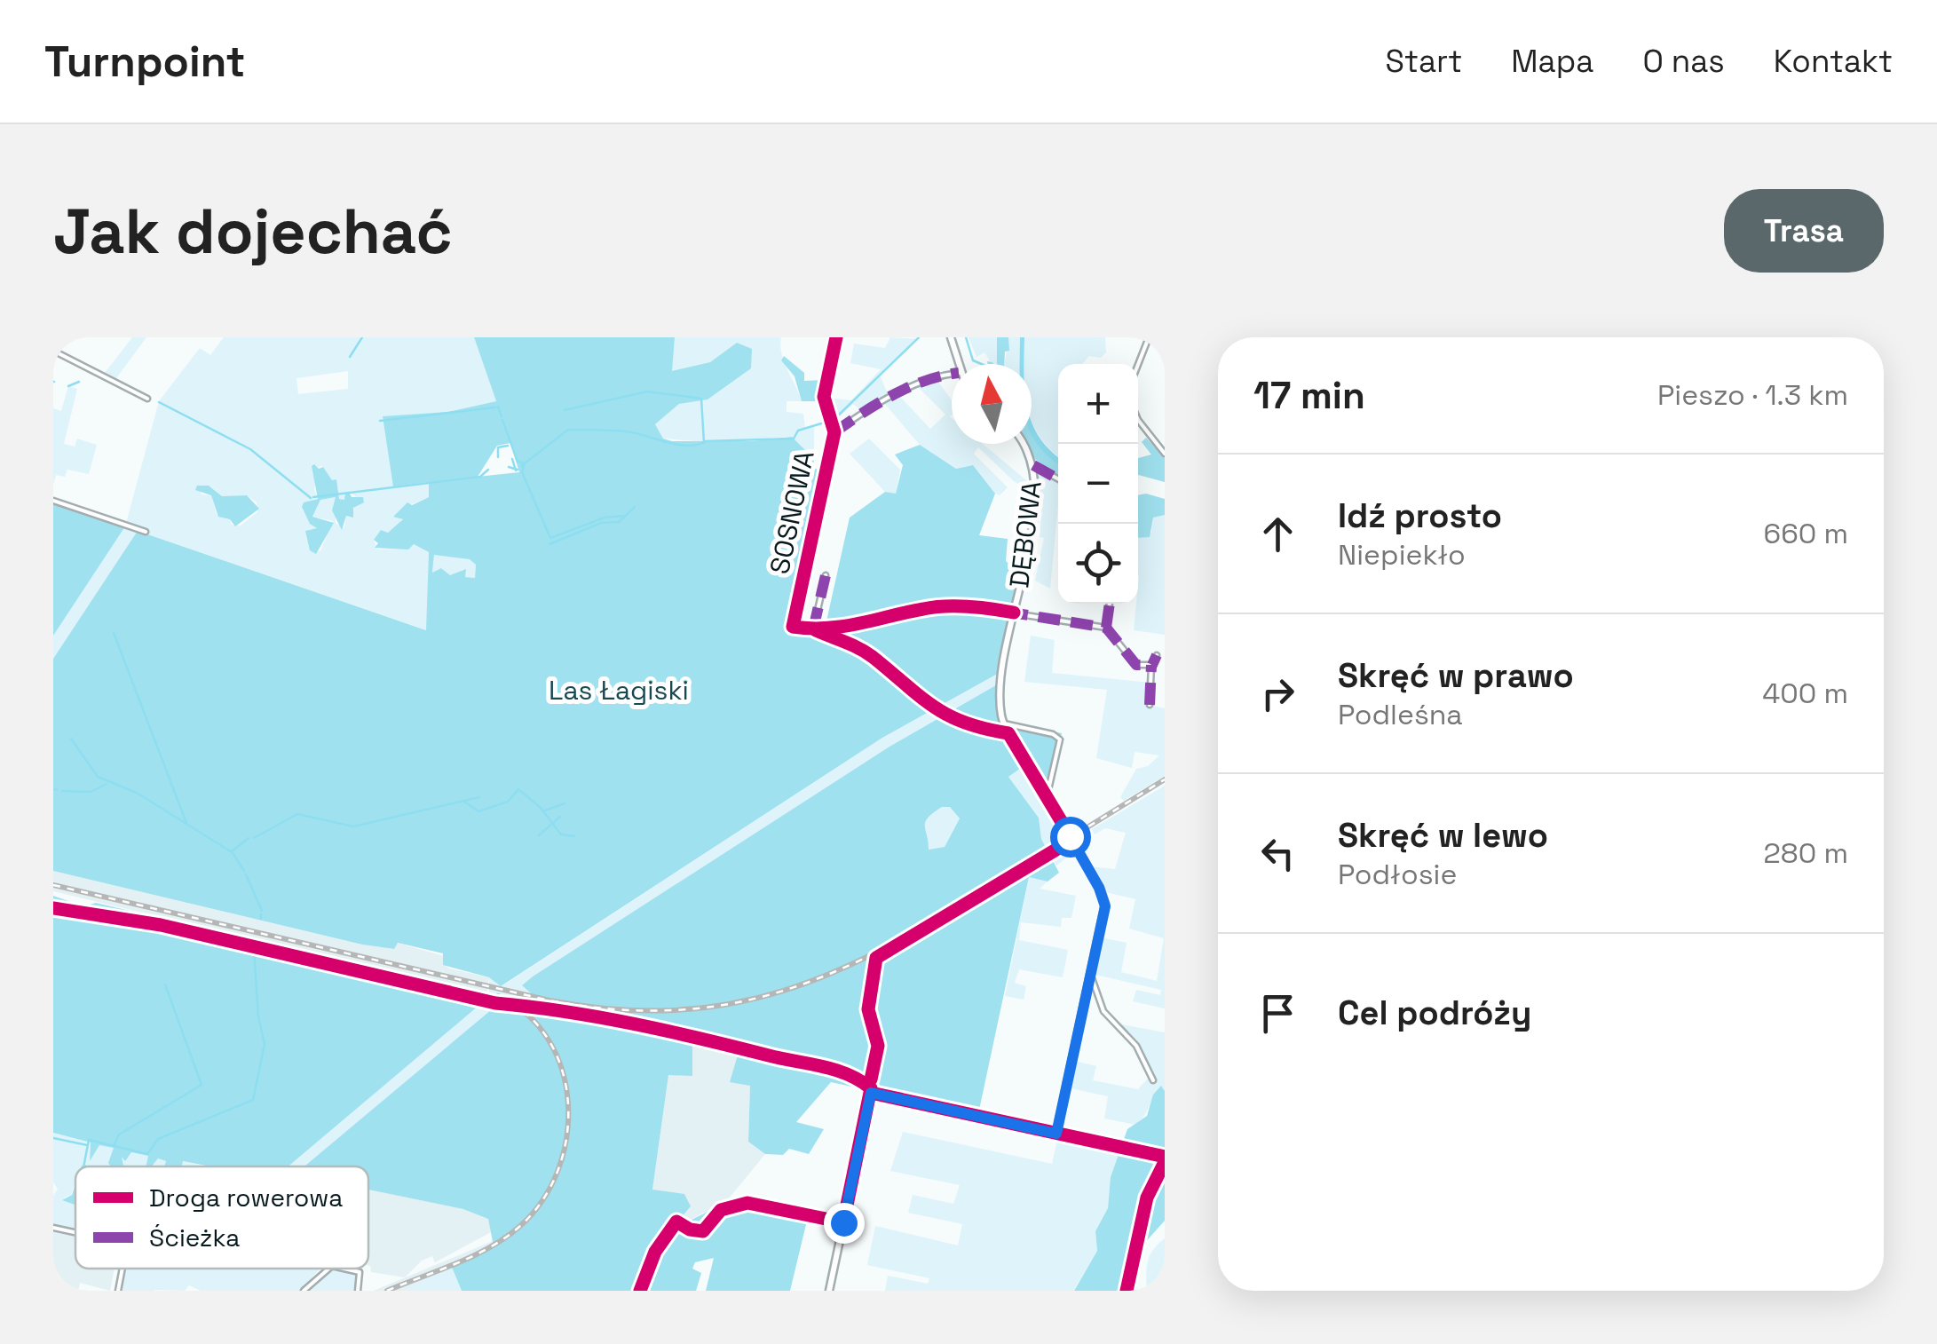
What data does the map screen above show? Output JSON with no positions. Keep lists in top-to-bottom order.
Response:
{
  "streets": {
    "street": ["SOSNOWA", "DĘBOWA"]
  },
  "parks": ["Las Łagiski"],
  "legend": ["Droga rowerowa", "Ścieżka"],
  "north": "top",
  "page": {
    "header": "Turnpoint",
    "nav": [
      "Start",
      "Mapa",
      "O nas",
      "Kontakt"
    ],
    "buttons": "Trasa",
    "title": "Jak dojechać",
    "heading": ["17 min", "Pieszo · 1.3 km"],
    "map_buttons": ["+", "−"],
    "list": [
      ["Idź prosto", "Niepiekło", "660 m"],
      ["Skręć w prawo", "Podleśna", "400 m"],
      ["Skręć w lewo", "Podłosie", "280 m"],
      "Cel podróży"
    ]
  }
}
